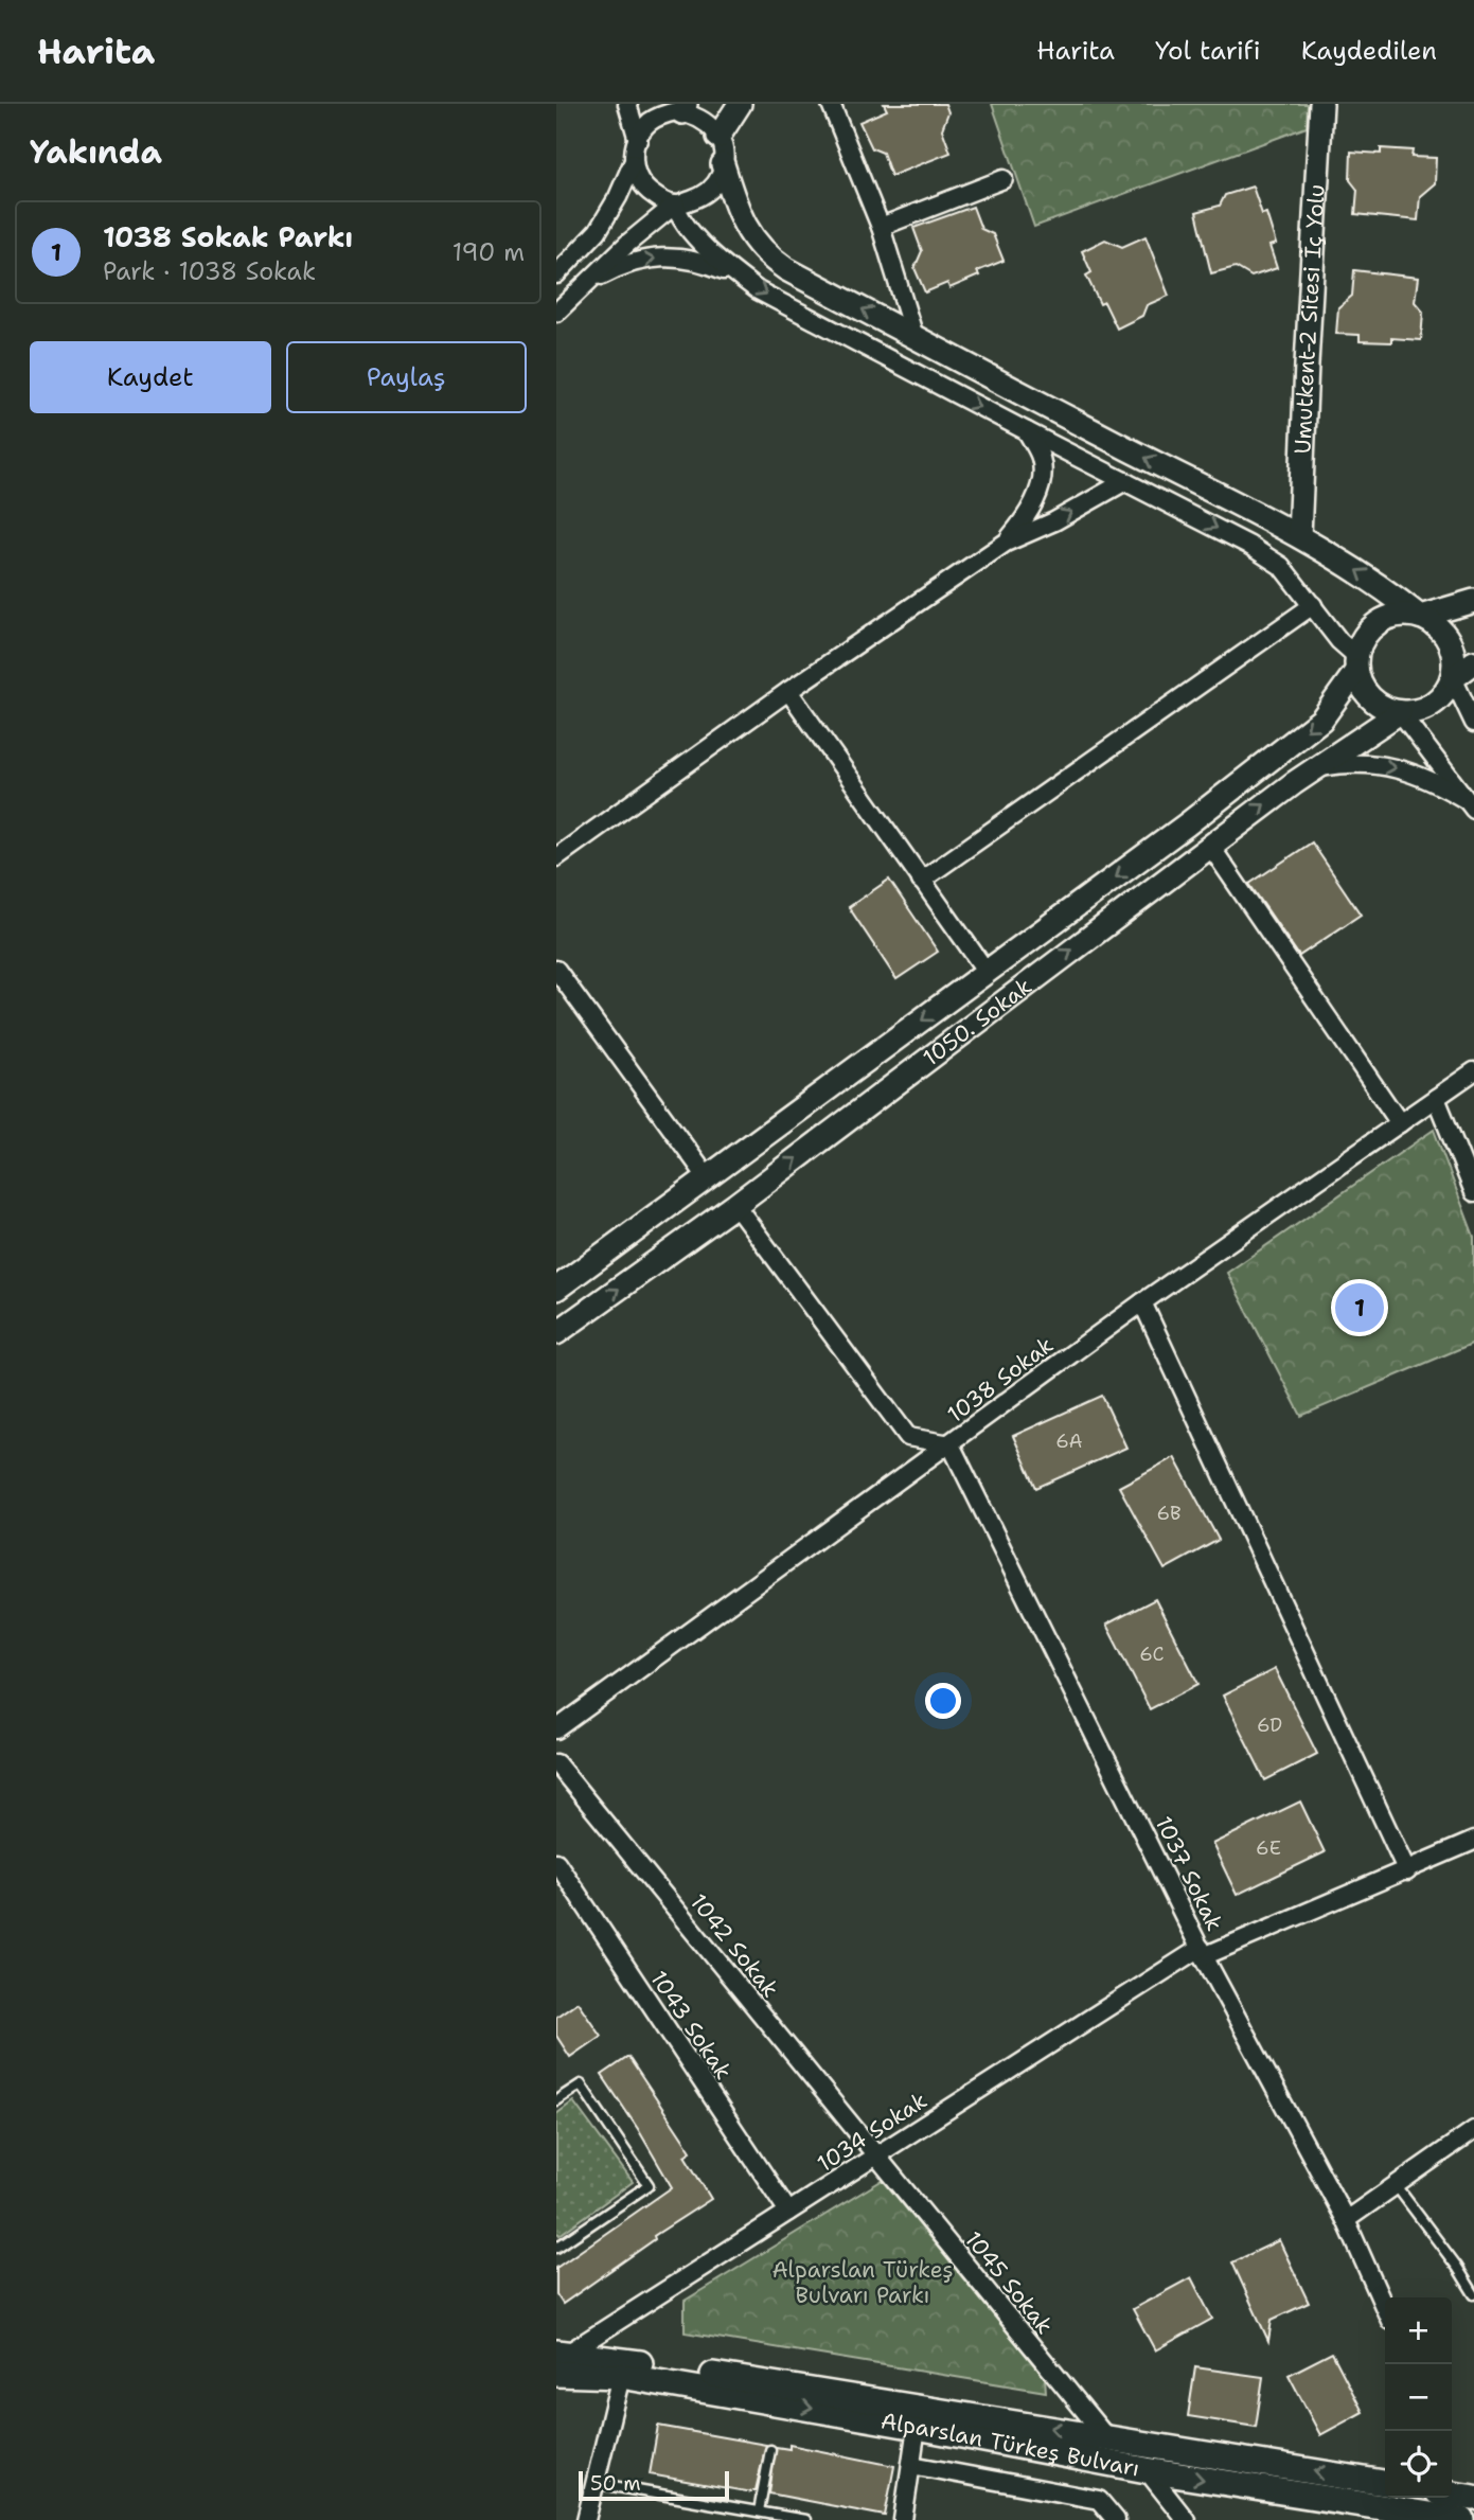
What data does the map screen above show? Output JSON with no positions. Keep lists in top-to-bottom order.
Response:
{
  "streets": {
    "main road": ["Alparslan Türkeş Bulvarı"],
    "street": [
      "Umutkent-2 Sitesi İç Yolu",
      "1050. Sokak",
      "1038 Sokak",
      "1037 Sokak",
      "1042 Sokak",
      "1043 Sokak",
      "1034 Sokak",
      "1045 Sokak"
    ]
  },
  "crossings": [
    ["1038 Sokak", "1037 Sokak"],
    ["1037 Sokak", "1034 Sokak"],
    ["1042 Sokak", "1034 Sokak"],
    ["1042 Sokak", "1045 Sokak"],
    ["1043 Sokak", "1034 Sokak"],
    ["1034 Sokak", "1045 Sokak"],
    ["1034 Sokak", "Alparslan Türkeş Bulvarı"],
    ["1045 Sokak", "Alparslan Türkeş Bulvarı"]
  ],
  "parks": ["Alparslan Türkeş Bulvarı Parkı"],
  "house_numbers": [
    "6A",
    "6B",
    "6C",
    "6D",
    "6E"
  ],
  "scale_bar": "50 m",
  "page": {
    "header": "Harita",
    "nav": ["Harita", "Yol tarifi", "Kaydedilen"],
    "heading": "Yakında",
    "list": [
      {
        "mark": "1",
        "name": "1038 Sokak Parkı",
        "note": "Park · 1038 Sokak",
        "value": "190 m"
      }
    ],
    "buttons": ["Kaydet", "Paylaş"],
    "pins": "1",
    "map_buttons": ["+", "−"],
    "scale": "50 m"
  }
}
